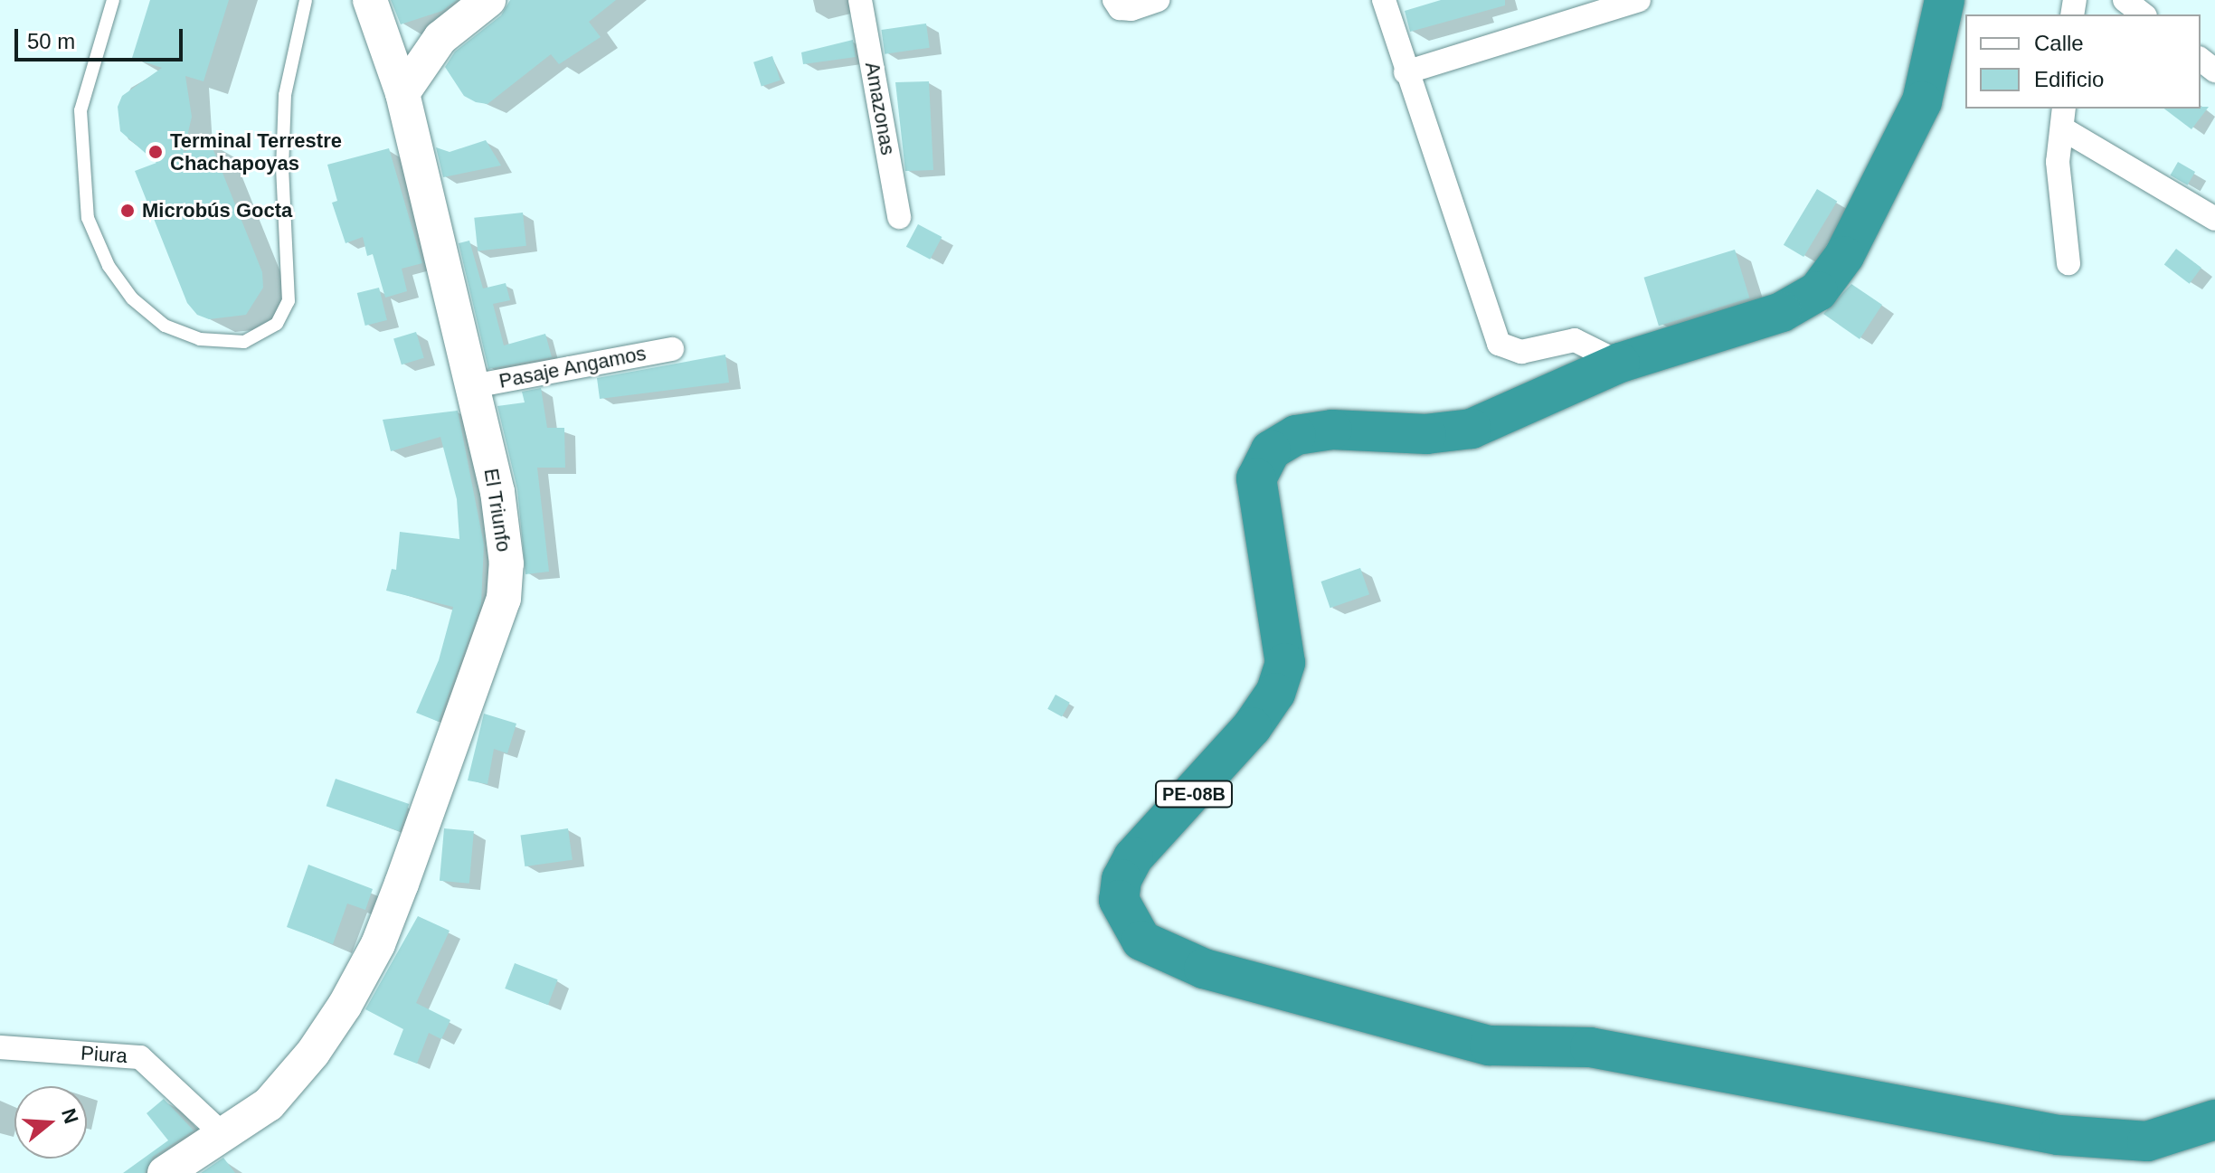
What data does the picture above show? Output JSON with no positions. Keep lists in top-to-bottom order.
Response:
{
  "streets": {
    "highway": ["PE-08B"],
    "main road": ["El Triunfo"],
    "street": ["Amazonas", "Pasaje Angamos", "Piura"]
  },
  "crossings": [
    ["Pasaje Angamos", "El Triunfo"],
    ["El Triunfo", "Piura"]
  ],
  "places": ["Terminal Terrestre Chachapoyas", "Microbús Gocta"],
  "legend": ["Calle", "Edificio"],
  "scale_bar": "50 m",
  "north": "right"
}
